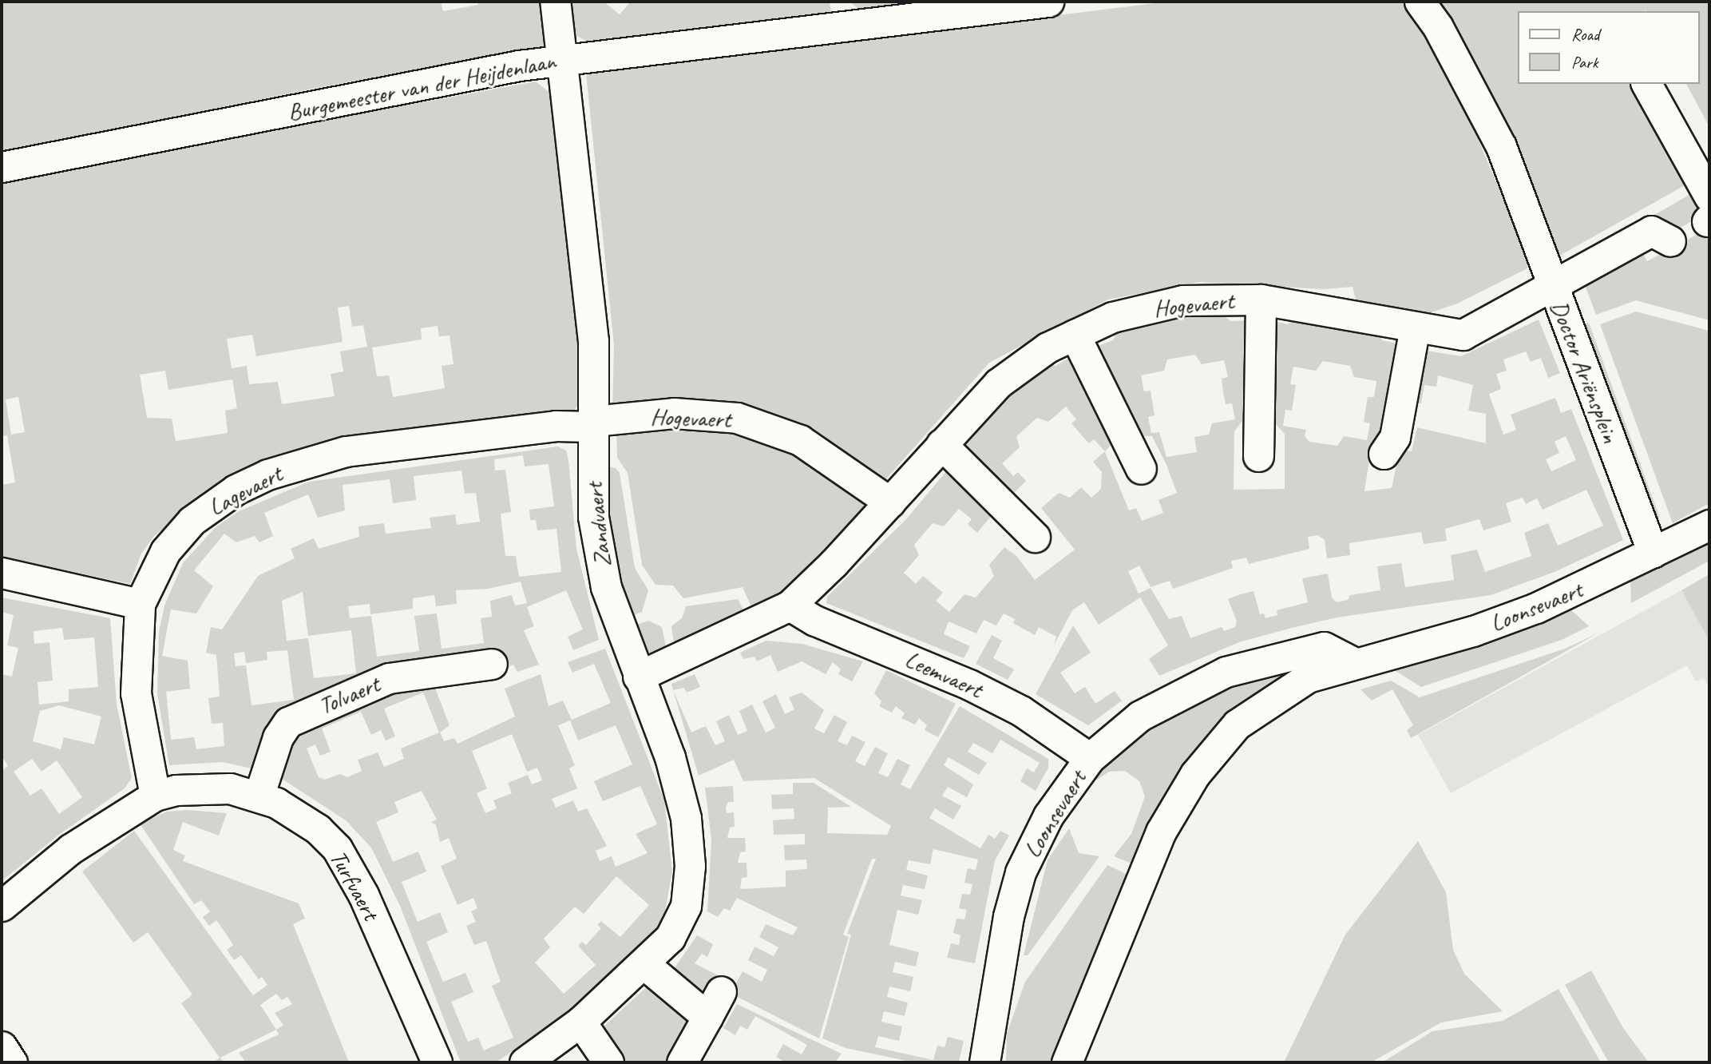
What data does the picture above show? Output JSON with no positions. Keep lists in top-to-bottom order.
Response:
{
  "streets": {
    "street": [
      "Burgemeester van der Heijdenlaan",
      "Hogevaert",
      "Doctor Ariënsplein",
      "Lagevaert",
      "Zandvaert",
      "Loonsevaert",
      "Leemvaert",
      "Tolvaert",
      "Turfvaert"
    ]
  },
  "crossings": [
    ["Burgemeester van der Heijdenlaan", "Zandvaert"],
    ["Hogevaert", "Doctor Ariënsplein"],
    ["Hogevaert", "Lagevaert"],
    ["Hogevaert", "Zandvaert"],
    ["Hogevaert", "Leemvaert"],
    ["Doctor Ariënsplein", "Loonsevaert"],
    ["Lagevaert", "Zandvaert"],
    ["Lagevaert", "Turfvaert"],
    ["Loonsevaert", "Leemvaert"],
    ["Tolvaert", "Turfvaert"]
  ],
  "legend": ["Road", "Park"]
}
